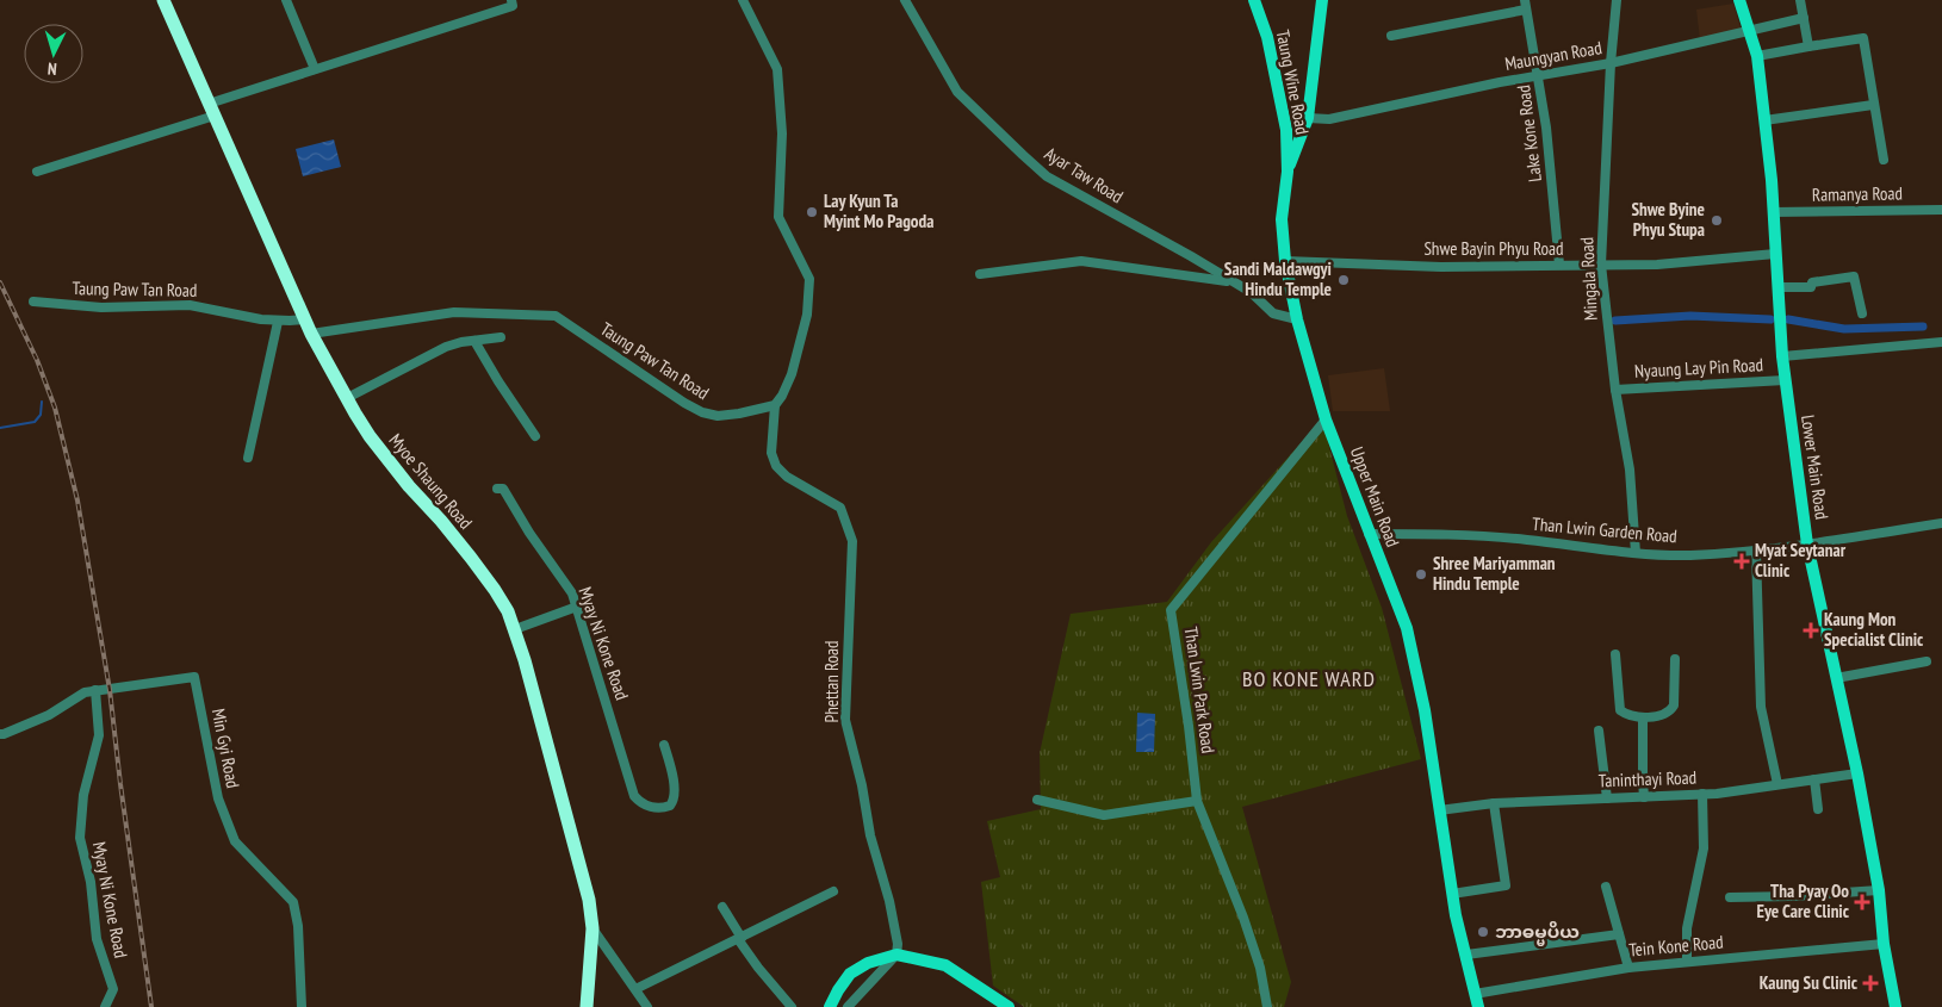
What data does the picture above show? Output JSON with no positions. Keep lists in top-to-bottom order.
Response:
{
  "streets": {
    "highway": ["Myoe Shaung Road"],
    "main road": ["Taung Wine Road", "Lower Main Road", "Upper Main Road"],
    "street": [
      "Maungyan Road",
      "Lake Kone Road",
      "Ayar Taw Road",
      "Ramanya Road",
      "Shwe Bayin Phyu Road",
      "Mingala Road",
      "Taung Paw Tan Road",
      "Nyaung Lay Pin Road",
      "Than Lwin Garden Road",
      "Myay Ni Kone Road",
      "Phettan Road",
      "Than Lwin Park Road",
      "Min Gyi Road",
      "Taninthayi Road",
      "Tein Kone Road"
    ]
  },
  "crossings": [
    ["Maungyan Road", "Lake Kone Road"],
    ["Maungyan Road", "Mingala Road"],
    ["Maungyan Road", "Lower Main Road"],
    ["Maungyan Road", "Upper Main Road"],
    ["Taung Wine Road", "Upper Main Road"],
    ["Lake Kone Road", "Shwe Bayin Phyu Road"],
    ["Ayar Taw Road", "Upper Main Road"],
    ["Ramanya Road", "Lower Main Road"],
    ["Shwe Bayin Phyu Road", "Mingala Road"],
    ["Shwe Bayin Phyu Road", "Lower Main Road"],
    ["Shwe Bayin Phyu Road", "Upper Main Road"],
    ["Mingala Road", "Nyaung Lay Pin Road"],
    ["Mingala Road", "Than Lwin Garden Road"],
    ["Taung Paw Tan Road", "Myoe Shaung Road"],
    ["Taung Paw Tan Road", "Phettan Road"],
    ["Nyaung Lay Pin Road", "Lower Main Road"],
    ["Lower Main Road", "Than Lwin Garden Road"],
    ["Lower Main Road", "Taninthayi Road"],
    ["Lower Main Road", "Tein Kone Road"],
    ["Upper Main Road", "Than Lwin Garden Road"],
    ["Upper Main Road", "Than Lwin Park Road"],
    ["Upper Main Road", "Taninthayi Road"],
    ["Upper Main Road", "Tein Kone Road"],
    ["Myay Ni Kone Road", "Min Gyi Road"]
  ],
  "districts": ["BO KONE WARD"],
  "places": {
    "other": [
      "Lay Kyun Ta Myint Mo Pagoda",
      "Shwe Byine Phyu Stupa",
      "Sandi Maldawgyi Hindu Temple",
      "Shree Mariyamman Hindu Temple",
      "ဘာဓမ္မပိယ"
    ],
    "health": [
      "Myat Seytanar Clinic",
      "Kaung Mon Specialist Clinic",
      "Tha Pyay Oo Eye Care Clinic",
      "Kaung Su Clinic"
    ]
  },
  "north": "bottom"
}
